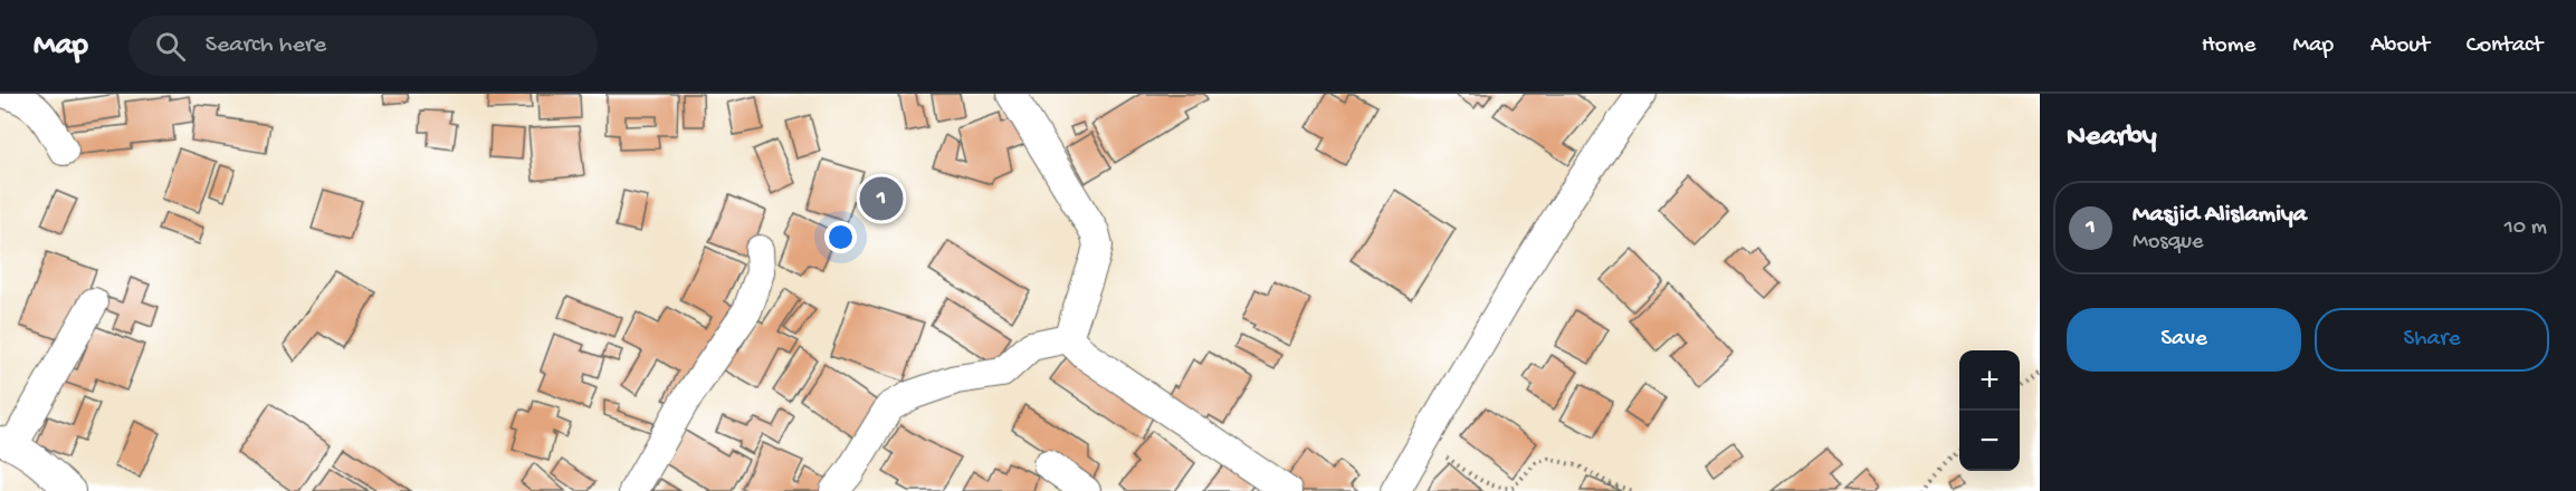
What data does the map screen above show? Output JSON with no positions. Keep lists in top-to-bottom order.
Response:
{
  "page": {
    "header": "Map",
    "search": "Search here",
    "nav": [
      "Home",
      "Map",
      "About",
      "Contact"
    ],
    "heading": "Nearby",
    "pins": "1",
    "list": [
      {
        "mark": "1",
        "name": "Masjid Alislamiya",
        "note": "Mosque",
        "value": "10 m"
      }
    ],
    "buttons": ["Save", "Share"],
    "map_buttons": ["+", "−"]
  }
}
